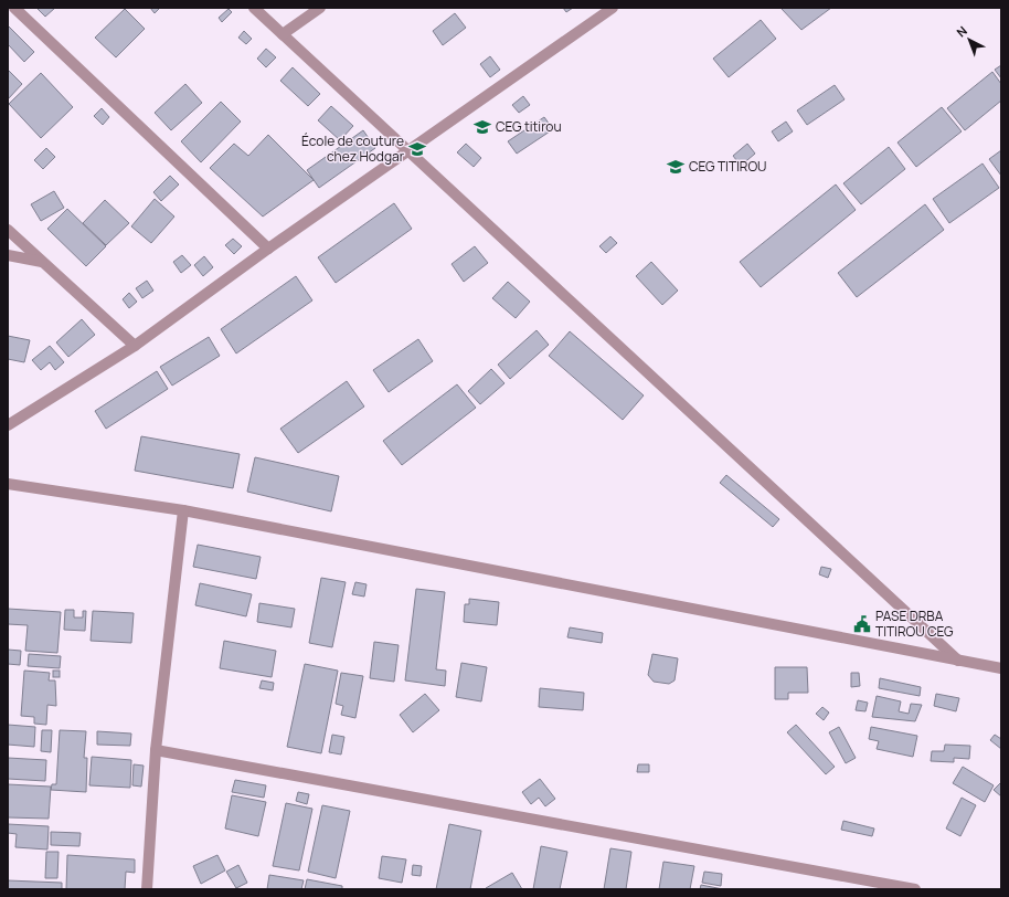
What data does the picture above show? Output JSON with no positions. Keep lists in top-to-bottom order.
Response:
{
  "places": {
    "school or university": ["CEG titirou", "École de couture chez Hodgar", "CEG TITIROU"],
    "public building": ["PASE DRBA TITIROU CEG"]
  },
  "north": "top left"
}
